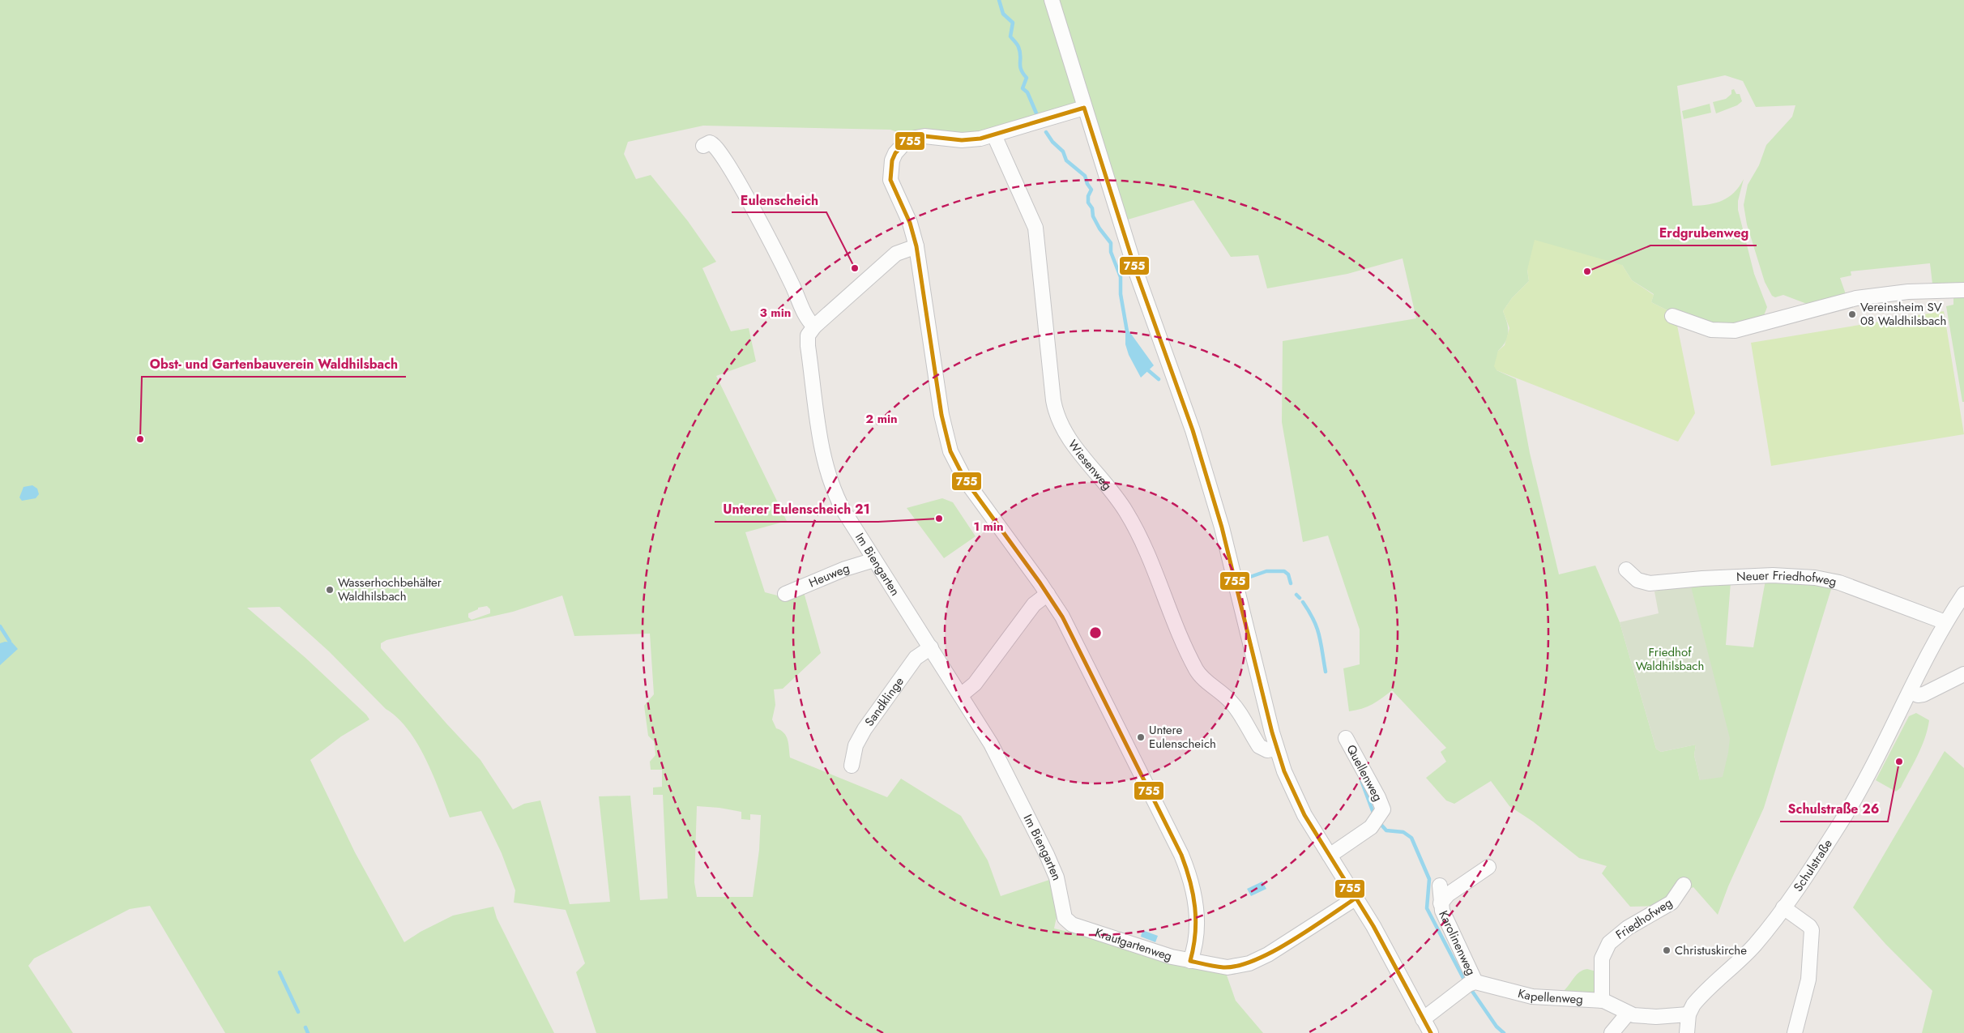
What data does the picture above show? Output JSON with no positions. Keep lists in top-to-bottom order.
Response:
{
  "streets": {
    "street": [
      "Wiesenweg",
      "Im Biengarten",
      "Heuweg",
      "Neuer Friedhofweg",
      "Sandklinge",
      "Quellenweg",
      "Schulstraße",
      "Friedhofweg",
      "Karolinenweg",
      "Krautgartenweg",
      "Kapellenweg"
    ]
  },
  "crossings": [
    ["Im Biengarten", "Heuweg"],
    ["Im Biengarten", "Sandklinge"],
    ["Im Biengarten", "Krautgartenweg"],
    ["Neuer Friedhofweg", "Schulstraße"],
    ["Schulstraße", "Kapellenweg"],
    ["Friedhofweg", "Kapellenweg"],
    ["Karolinenweg", "Kapellenweg"]
  ],
  "parks": ["Friedhof Waldhilsbach"],
  "places": [
    "Eulenscheich",
    "Erdgrubenweg",
    "Vereinsheim SV 08 Waldhilsbach",
    "Obst- und Gartenbauverein Waldhilsbach",
    "Unterer Eulenscheich 21",
    "Wasserhochbehälter Waldhilsbach",
    "Untere Eulenscheich",
    "Schulstraße 26",
    "Christuskirche"
  ],
  "lines": ["transit line 755"],
  "rings": ["3 min", "2 min", "1 min"]
}
